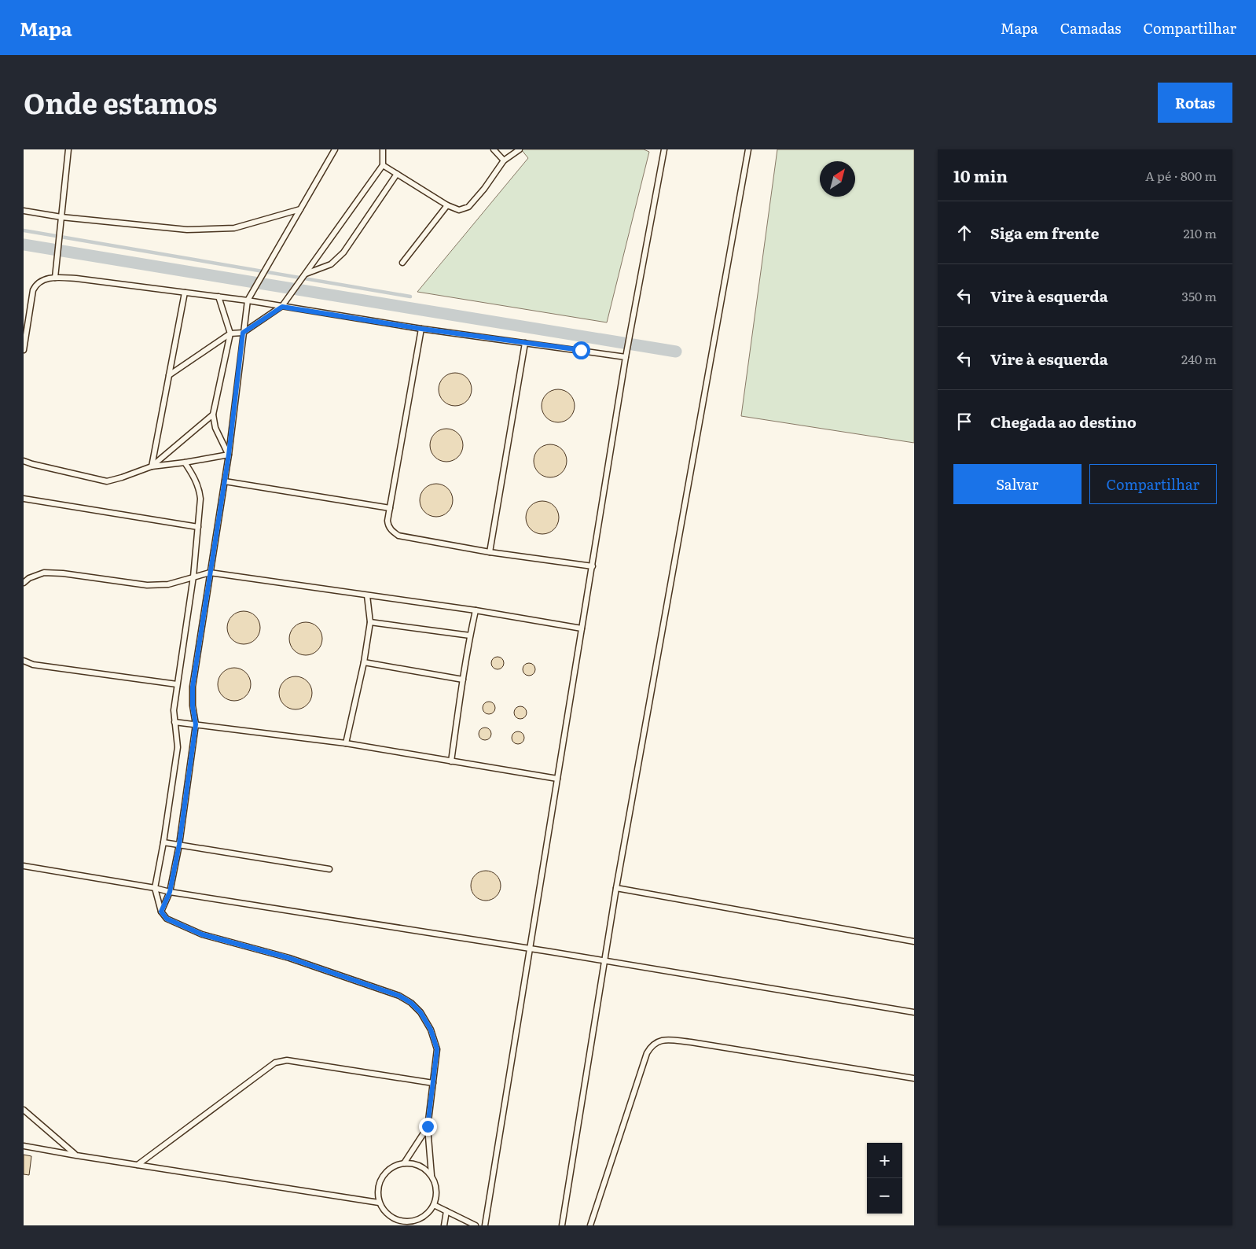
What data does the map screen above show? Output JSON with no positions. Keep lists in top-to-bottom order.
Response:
{
  "north": "top right",
  "page": {
    "header": "Mapa",
    "nav": ["Mapa", "Camadas", "Compartilhar"],
    "title": "Onde estamos",
    "buttons": [
      "Rotas",
      ["Salvar", "Compartilhar"]
    ],
    "heading": ["10 min", "A pé · 800 m"],
    "list": [
      ["Siga em frente", "210 m"],
      ["Vire à esquerda", "350 m"],
      ["Vire à esquerda", "240 m"],
      "Chegada ao destino"
    ],
    "map_buttons": ["+", "−"]
  }
}
